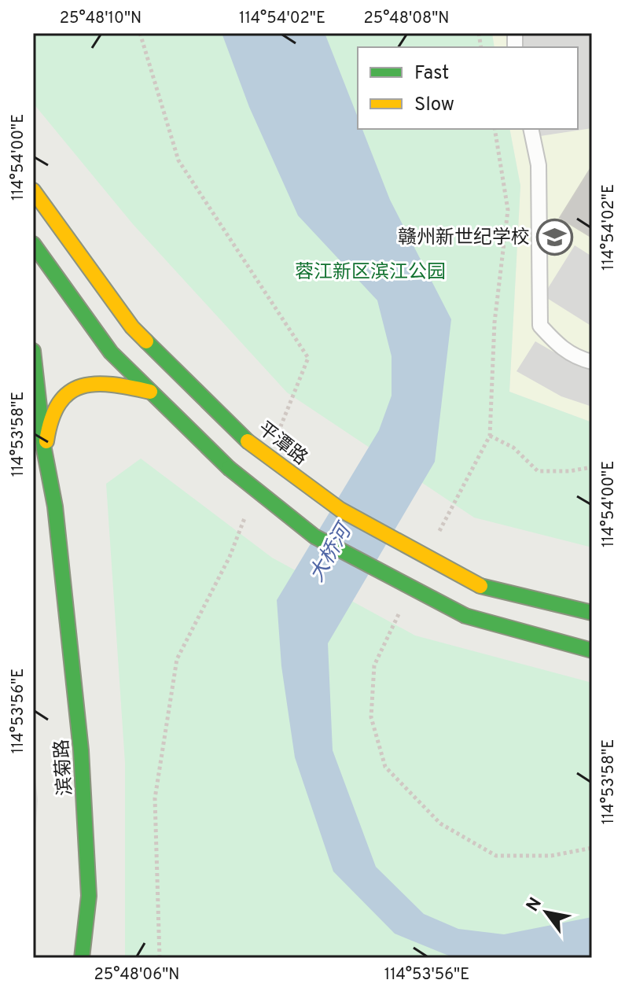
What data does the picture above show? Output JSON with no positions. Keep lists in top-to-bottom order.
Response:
{
  "streets": {
    "street": ["平潭路", "滨菊路"]
  },
  "water": ["大桥河"],
  "parks": ["蓉江新区滨江公园"],
  "places": {
    "school or university": ["赣州新世纪学校"]
  },
  "legend": ["Fast", "Slow"],
  "north": "top left",
  "coordinates": [
    "25°48'10\"N",
    "114°54'02\"E",
    "25°48'08\"N",
    "114°54'00\"E",
    "114°53'58\"E",
    "114°53'56\"E",
    "25°48'06\"N"
  ]
}
